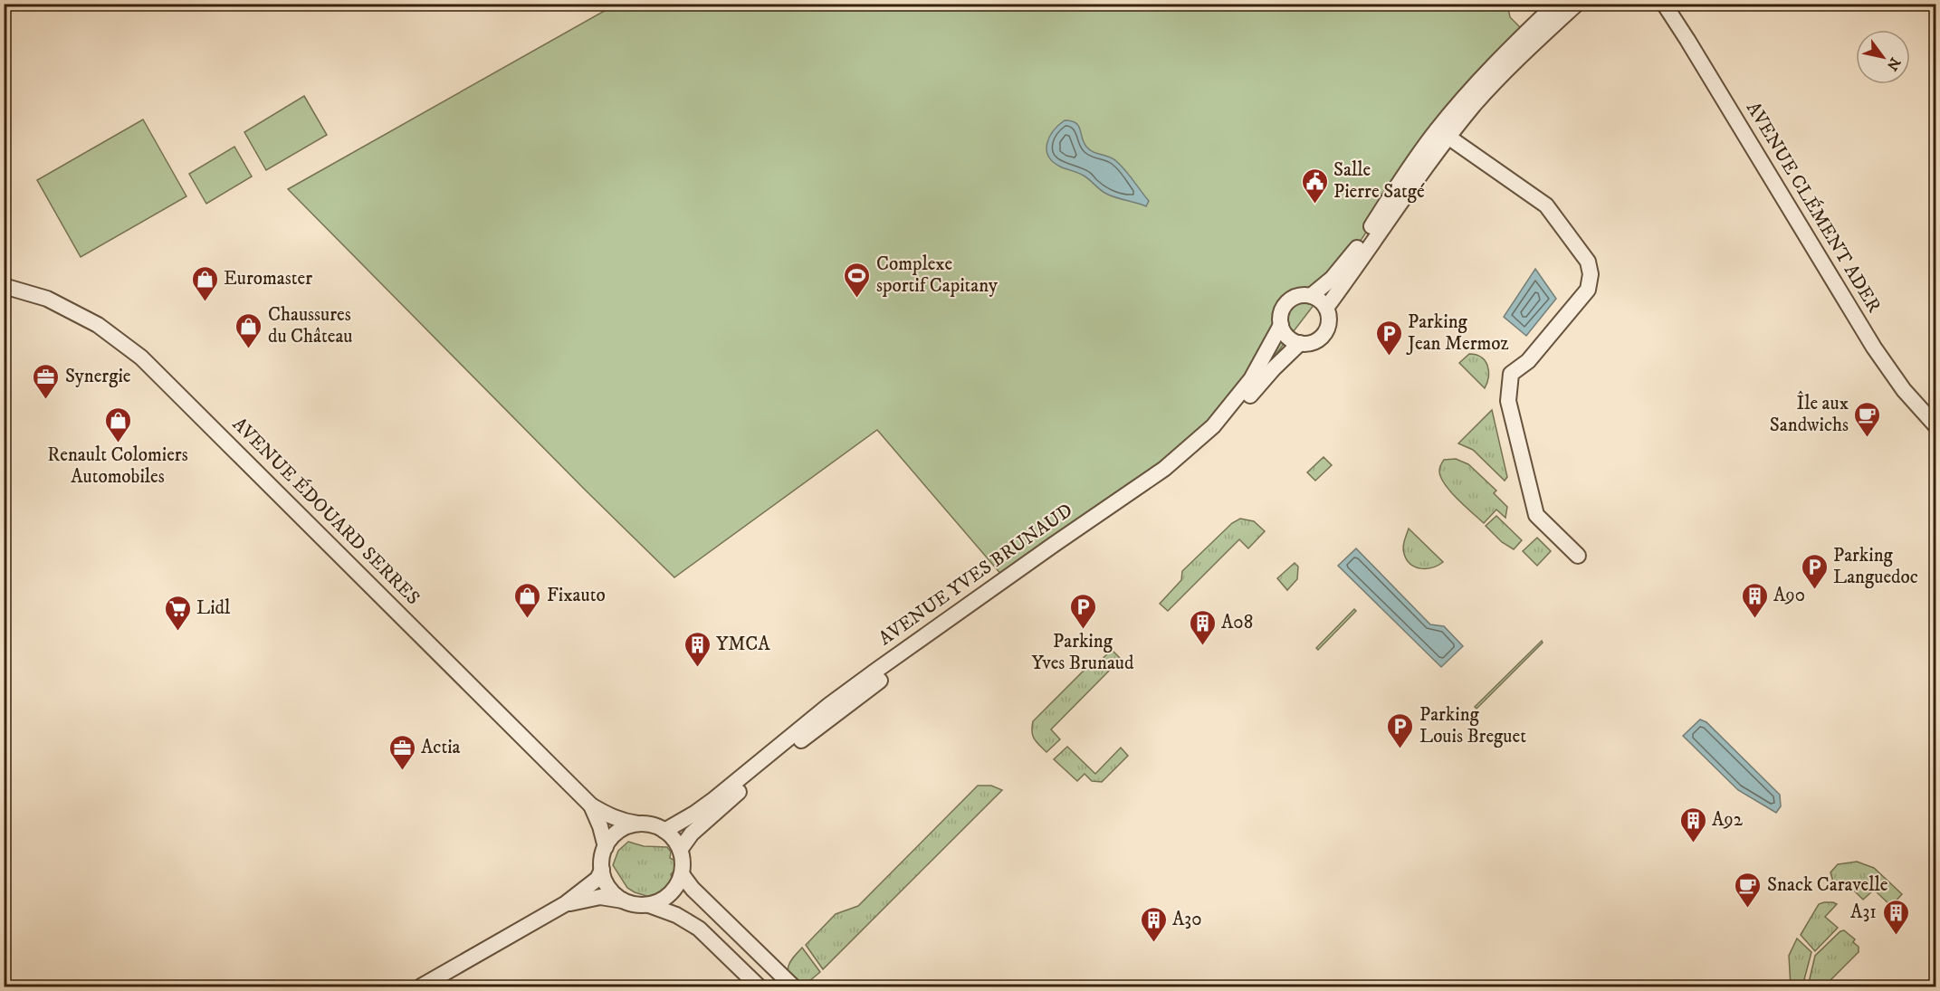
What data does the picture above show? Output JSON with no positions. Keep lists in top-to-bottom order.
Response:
{
  "streets": {
    "street": ["AVENUE CLÉMENT ADER", "AVENUE ÉDOUARD SERRES", "AVENUE YVES BRUNAUD"]
  },
  "crossings": [
    ["AVENUE ÉDOUARD SERRES", "AVENUE YVES BRUNAUD"]
  ],
  "places": {
    "public building": ["Salle Pierre Satgé"],
    "sports": ["Complexe sportif Capitany"],
    "shop": [
      "Euromaster",
      "Chaussures du Château",
      "Renault Colomiers Automobiles",
      "Fixauto"
    ],
    "parking": [
      "Parking Jean Mermoz",
      "Parking Languedoc",
      "Parking Yves Brunaud",
      "Parking Louis Breguet"
    ],
    "office": ["Synergie", "Actia"],
    "cafe": ["Île aux Sandwichs", "Snack Caravelle"],
    "building": [
      "A90",
      "A08",
      "YMCA",
      "A92",
      "A31",
      "A30"
    ],
    "supermarket": ["Lidl"]
  },
  "north": "bottom right"
}
